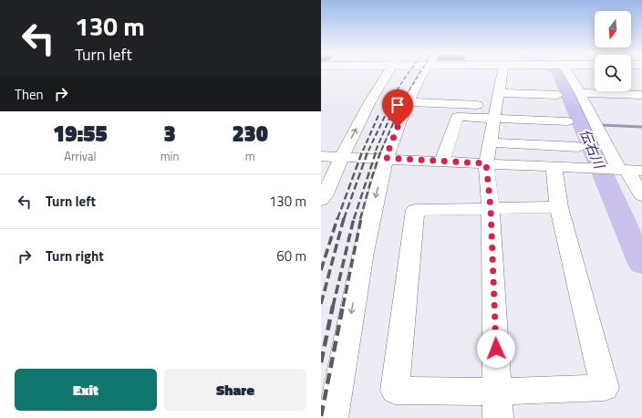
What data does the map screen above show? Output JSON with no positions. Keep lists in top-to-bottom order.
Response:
{
  "water": ["伝右川"],
  "north": "bottom",
  "page": {
    "turn": ["130 m", "Turn left"],
    "then": "Then",
    "eta": [
      "19:55",
      "Arrival",
      "3",
      "min",
      "230",
      "m"
    ],
    "list": [
      {
        "name": "Turn left",
        "value": "130 m"
      },
      {
        "name": "Turn right",
        "value": "60 m"
      }
    ],
    "buttons": ["Exit", "Share"]
  }
}
